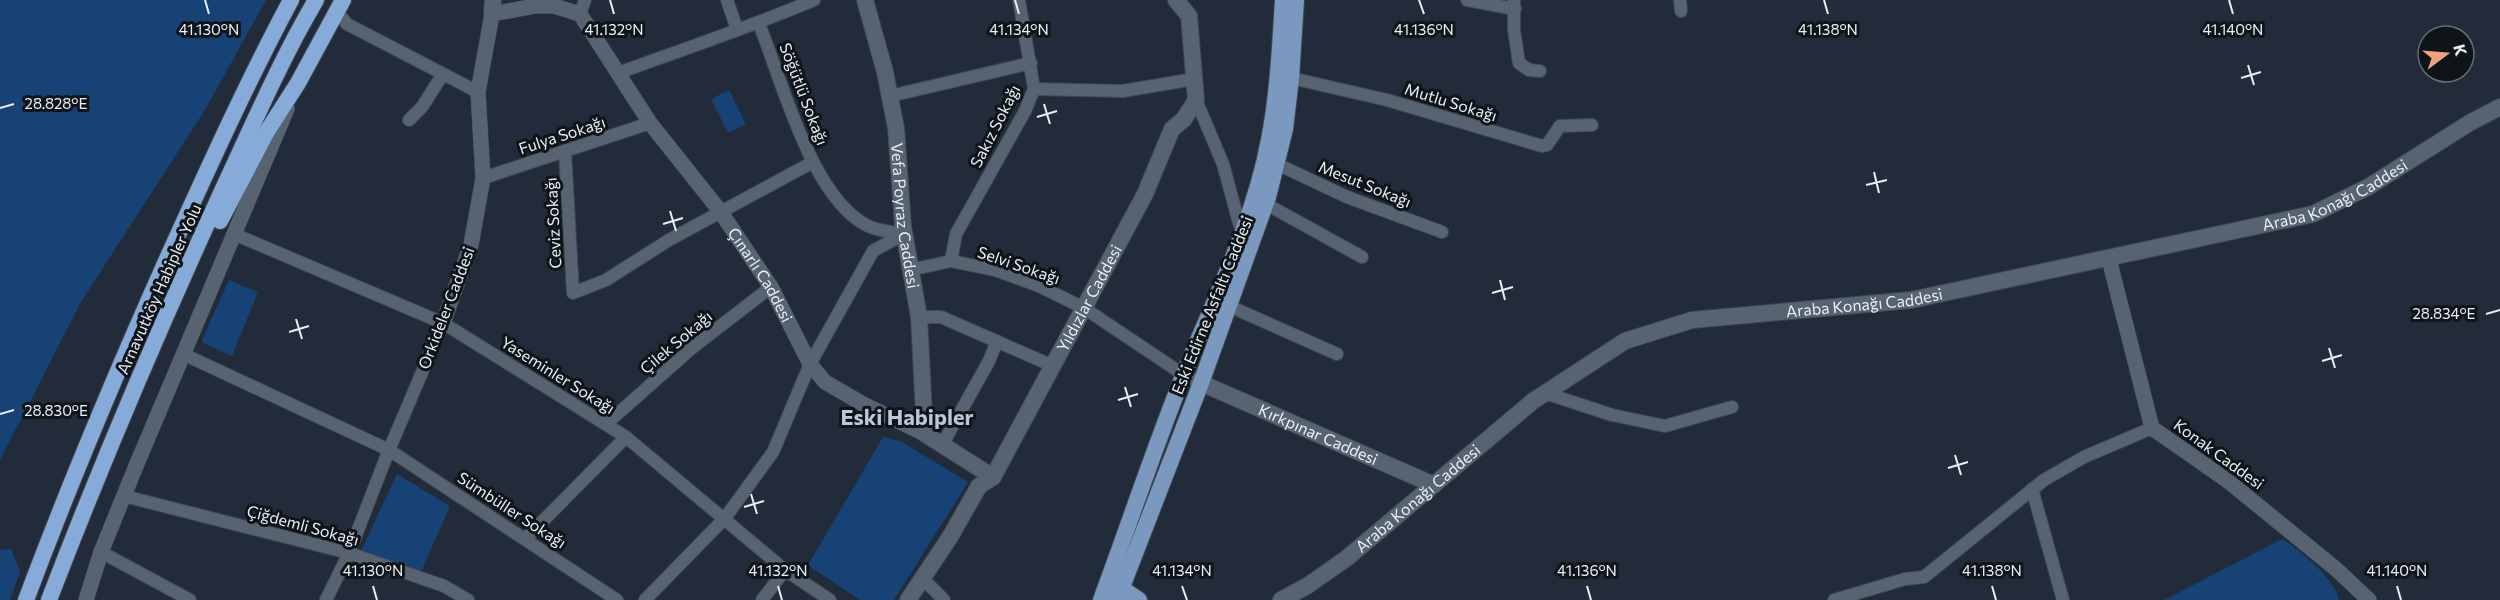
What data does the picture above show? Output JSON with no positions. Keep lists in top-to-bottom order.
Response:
{
  "streets": {
    "highway": ["Arnavutköy Habipler Yolu"],
    "main road": [
      "Araba Konağı Caddesi",
      "Vefa Poyraz Caddesi",
      "Çınarlı Caddesi",
      "Yıldızlar Caddesi",
      "Eski Edirne Asfaltı Caddesi",
      "Kırkpınar Caddesi"
    ],
    "street": [
      "Söğütlü Sokağı",
      "Mutlu Sokağı",
      "Sakız Sokağı",
      "Fulya Sokağı",
      "Mesut Sokağı",
      "Ceviz Sokağı",
      "Selvi Sokağı",
      "Orkideler Caddesi",
      "Çilek Sokağı",
      "Yaseminler Sokağı",
      "Konak Caddesi",
      "Sümbüller Sokağı",
      "Çiğdemli Sokağı"
    ]
  },
  "crossings": [
    ["Söğütlü Sokağı", "Vefa Poyraz Caddesi"],
    ["Mutlu Sokağı", "Eski Edirne Asfaltı Caddesi"],
    ["Sakız Sokağı", "Selvi Sokağı"],
    ["Fulya Sokağı", "Ceviz Sokağı"],
    ["Fulya Sokağı", "Çınarlı Caddesi"],
    ["Fulya Sokağı", "Orkideler Caddesi"],
    ["Mesut Sokağı", "Eski Edirne Asfaltı Caddesi"],
    ["Araba Konağı Caddesi", "Kırkpınar Caddesi"],
    ["Araba Konağı Caddesi", "Konak Caddesi"],
    ["Vefa Poyraz Caddesi", "Selvi Sokağı"],
    ["Vefa Poyraz Caddesi", "Çınarlı Caddesi"],
    ["Ceviz Sokağı", "Çınarlı Caddesi"],
    ["Selvi Sokağı", "Yıldızlar Caddesi"],
    ["Selvi Sokağı", "Eski Edirne Asfaltı Caddesi"],
    ["Selvi Sokağı", "Kırkpınar Caddesi"],
    ["Çınarlı Caddesi", "Yıldızlar Caddesi"],
    ["Çınarlı Caddesi", "Çilek Sokağı"],
    ["Eski Edirne Asfaltı Caddesi", "Kırkpınar Caddesi"],
    ["Orkideler Caddesi", "Yaseminler Sokağı"],
    ["Orkideler Caddesi", "Sümbüller Sokağı"],
    ["Orkideler Caddesi", "Çiğdemli Sokağı"],
    ["Çilek Sokağı", "Yaseminler Sokağı"]
  ],
  "districts": ["Eski Habipler"],
  "north": "right",
  "coordinates": [
    "41.130°N",
    "41.132°N",
    "41.134°N",
    "41.136°N",
    "41.138°N",
    "41.140°N",
    "28.828°E",
    "28.834°E",
    "28.830°E"
  ]
}
